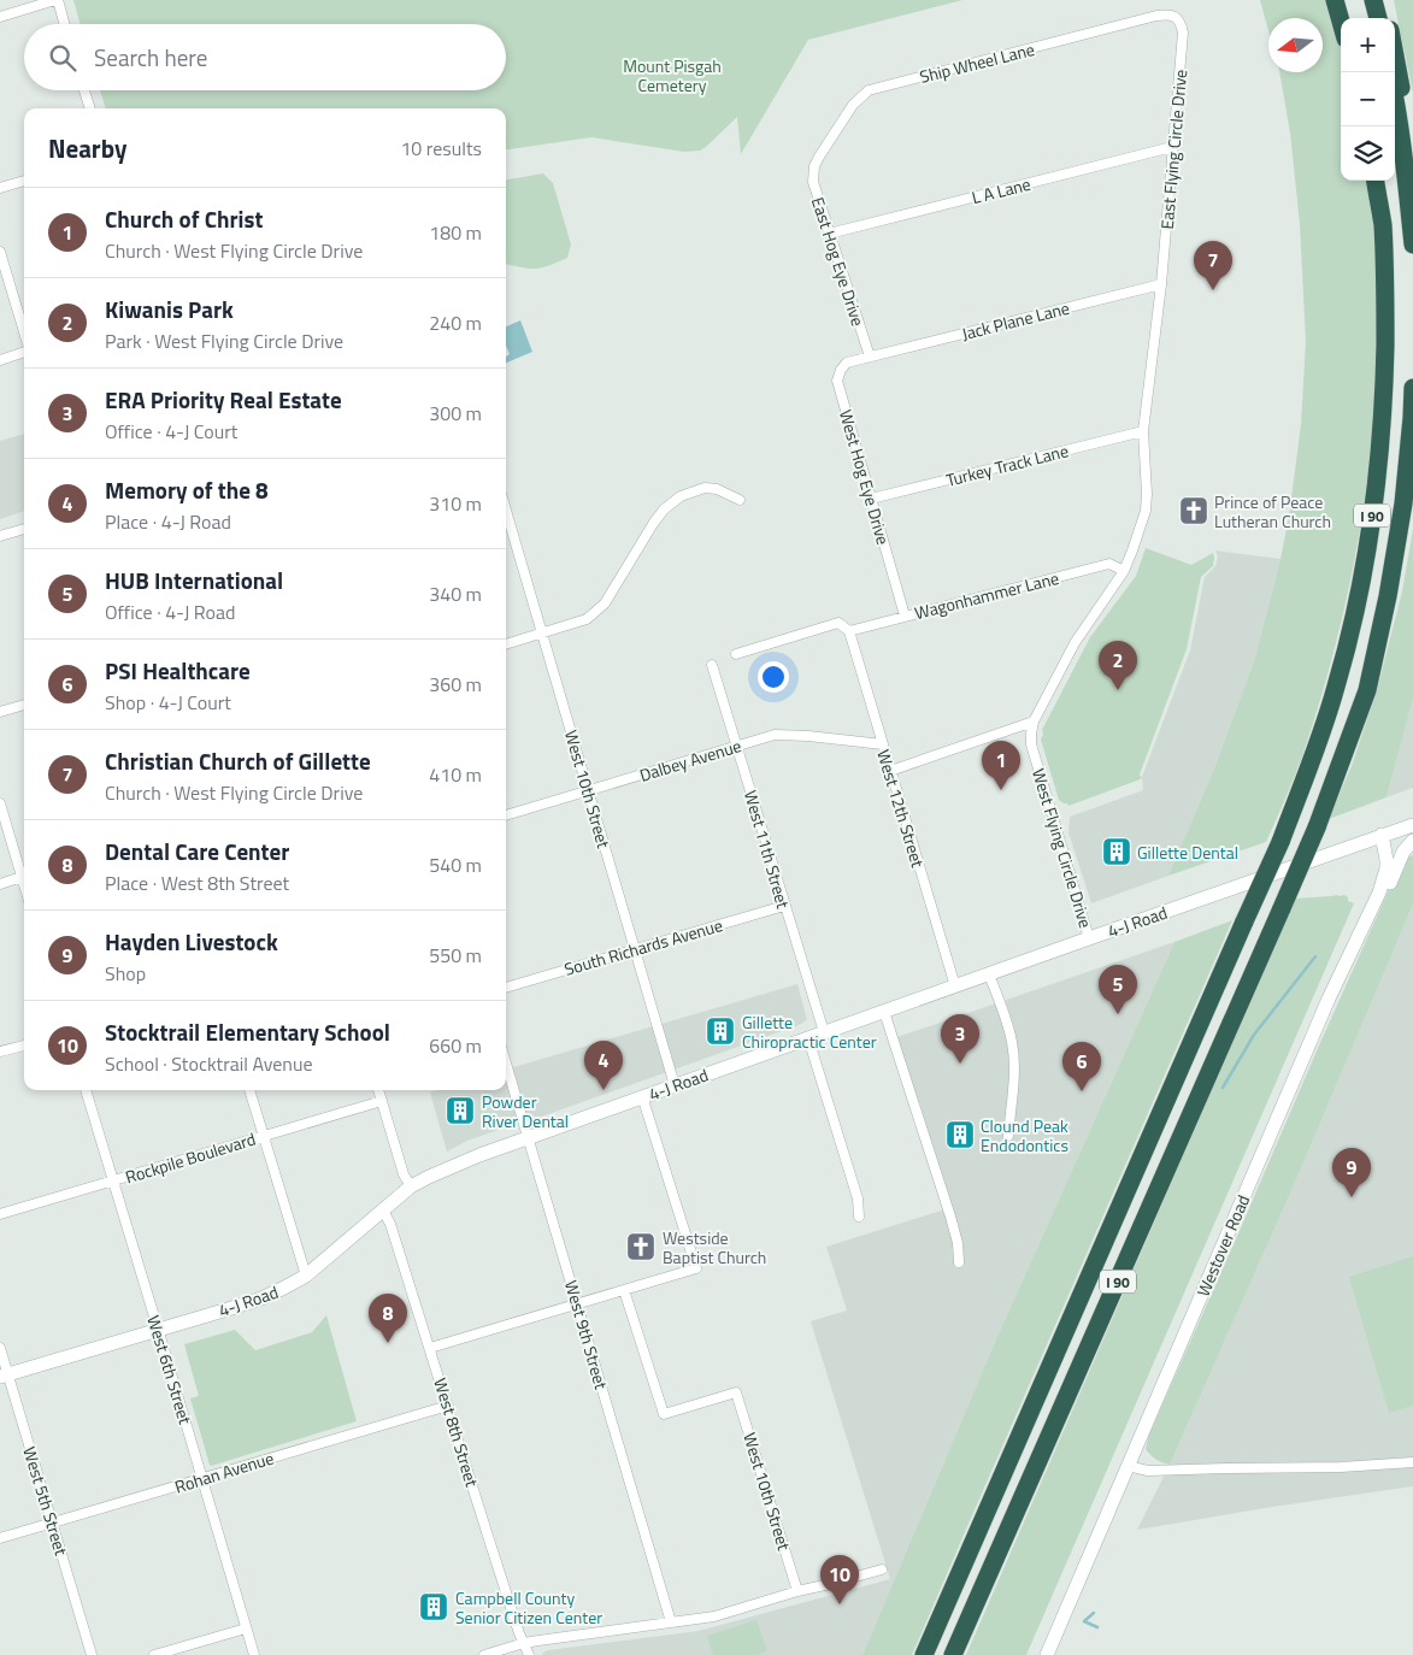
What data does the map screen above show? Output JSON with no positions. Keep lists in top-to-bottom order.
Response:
{
  "streets": {
    "highway": ["I 90"],
    "main road": ["4-J Road", "Westover Road"],
    "street": [
      "Ship Wheel Lane",
      "East Flying Circle Drive",
      "L A Lane",
      "East Hog Eye Drive",
      "Jack Plane Lane",
      "Turkey Track Lane",
      "West Hog Eye Drive",
      "Wagonhammer Lane",
      "Dalbey Avenue",
      "West 10th Street",
      "West 12th Street",
      "West Flying Circle Drive",
      "West 11th Street",
      "South Richards Avenue",
      "Rockpile Boulevard",
      "West 9th Street",
      "West 6th Street",
      "West 8th Street",
      "Rohan Avenue",
      "West 5th Street"
    ]
  },
  "crossings": [
    ["Ship Wheel Lane", "East Flying Circle Drive"],
    ["Ship Wheel Lane", "East Hog Eye Drive"],
    ["East Flying Circle Drive", "L A Lane"],
    ["East Flying Circle Drive", "Jack Plane Lane"],
    ["East Flying Circle Drive", "West Flying Circle Drive"],
    ["L A Lane", "East Hog Eye Drive"],
    ["East Hog Eye Drive", "Jack Plane Lane"],
    ["East Hog Eye Drive", "West Hog Eye Drive"],
    ["Jack Plane Lane", "West Hog Eye Drive"],
    ["Jack Plane Lane", "West Flying Circle Drive"],
    ["Turkey Track Lane", "West Hog Eye Drive"],
    ["Turkey Track Lane", "West Flying Circle Drive"],
    ["West Hog Eye Drive", "Wagonhammer Lane"],
    ["Wagonhammer Lane", "West 12th Street"],
    ["Wagonhammer Lane", "West Flying Circle Drive"],
    ["Dalbey Avenue", "West 10th Street"],
    ["Dalbey Avenue", "West 12th Street"],
    ["Dalbey Avenue", "West 11th Street"],
    ["West 10th Street", "4-J Road"],
    ["West 10th Street", "South Richards Avenue"],
    ["West 12th Street", "4-J Road"],
    ["West Flying Circle Drive", "4-J Road"],
    ["West 11th Street", "4-J Road"],
    ["West 11th Street", "South Richards Avenue"],
    ["4-J Road", "Westover Road"],
    ["4-J Road", "West 9th Street"],
    ["4-J Road", "West 6th Street"],
    ["4-J Road", "West 8th Street"],
    ["4-J Road", "West 5th Street"],
    ["Rockpile Boulevard", "West 6th Street"],
    ["West 6th Street", "Rohan Avenue"],
    ["West 8th Street", "Rohan Avenue"],
    ["Rohan Avenue", "West 5th Street"]
  ],
  "parks": ["Mount Pisgah Cemetery"],
  "places": {
    "church": ["Prince of Peace Lutheran Church", "Westside Baptist Church"],
    "building": [
      "Gillette Dental",
      "Gillette Chiropractic Center",
      "Powder River Dental",
      "Clound Peak Endodontics",
      "Campbell County Senior Citizen Center"
    ]
  },
  "north": "left",
  "page": {
    "map_buttons": ["+", "−"],
    "search": "Search here",
    "heading": ["Nearby", "10 results"],
    "list": [
      {
        "mark": "1",
        "name": "Church of Christ",
        "note": "Church · West Flying Circle Drive",
        "value": "180 m"
      },
      {
        "mark": "2",
        "name": "Kiwanis Park",
        "note": "Park · West Flying Circle Drive",
        "value": "240 m"
      },
      {
        "mark": "3",
        "name": "ERA Priority Real Estate",
        "note": "Office · 4-J Court",
        "value": "300 m"
      },
      {
        "mark": "4",
        "name": "Memory of the 8",
        "note": "Place · 4-J Road",
        "value": "310 m"
      },
      {
        "mark": "5",
        "name": "HUB International",
        "note": "Office · 4-J Road",
        "value": "340 m"
      },
      {
        "mark": "6",
        "name": "PSI Healthcare",
        "note": "Shop · 4-J Court",
        "value": "360 m"
      },
      {
        "mark": "7",
        "name": "Christian Church of Gillette",
        "note": "Church · West Flying Circle Drive",
        "value": "410 m"
      },
      {
        "mark": "8",
        "name": "Dental Care Center",
        "note": "Place · West 8th Street",
        "value": "540 m"
      },
      {
        "mark": "9",
        "name": "Hayden Livestock",
        "note": "Shop",
        "value": "550 m"
      },
      {
        "mark": "10",
        "name": "Stocktrail Elementary School",
        "note": "School · Stocktrail Avenue",
        "value": "660 m"
      }
    ],
    "pins": [
      "7",
      "2",
      "1",
      "5",
      "3",
      "4",
      "6",
      "9",
      "8",
      "10"
    ]
  }
}
